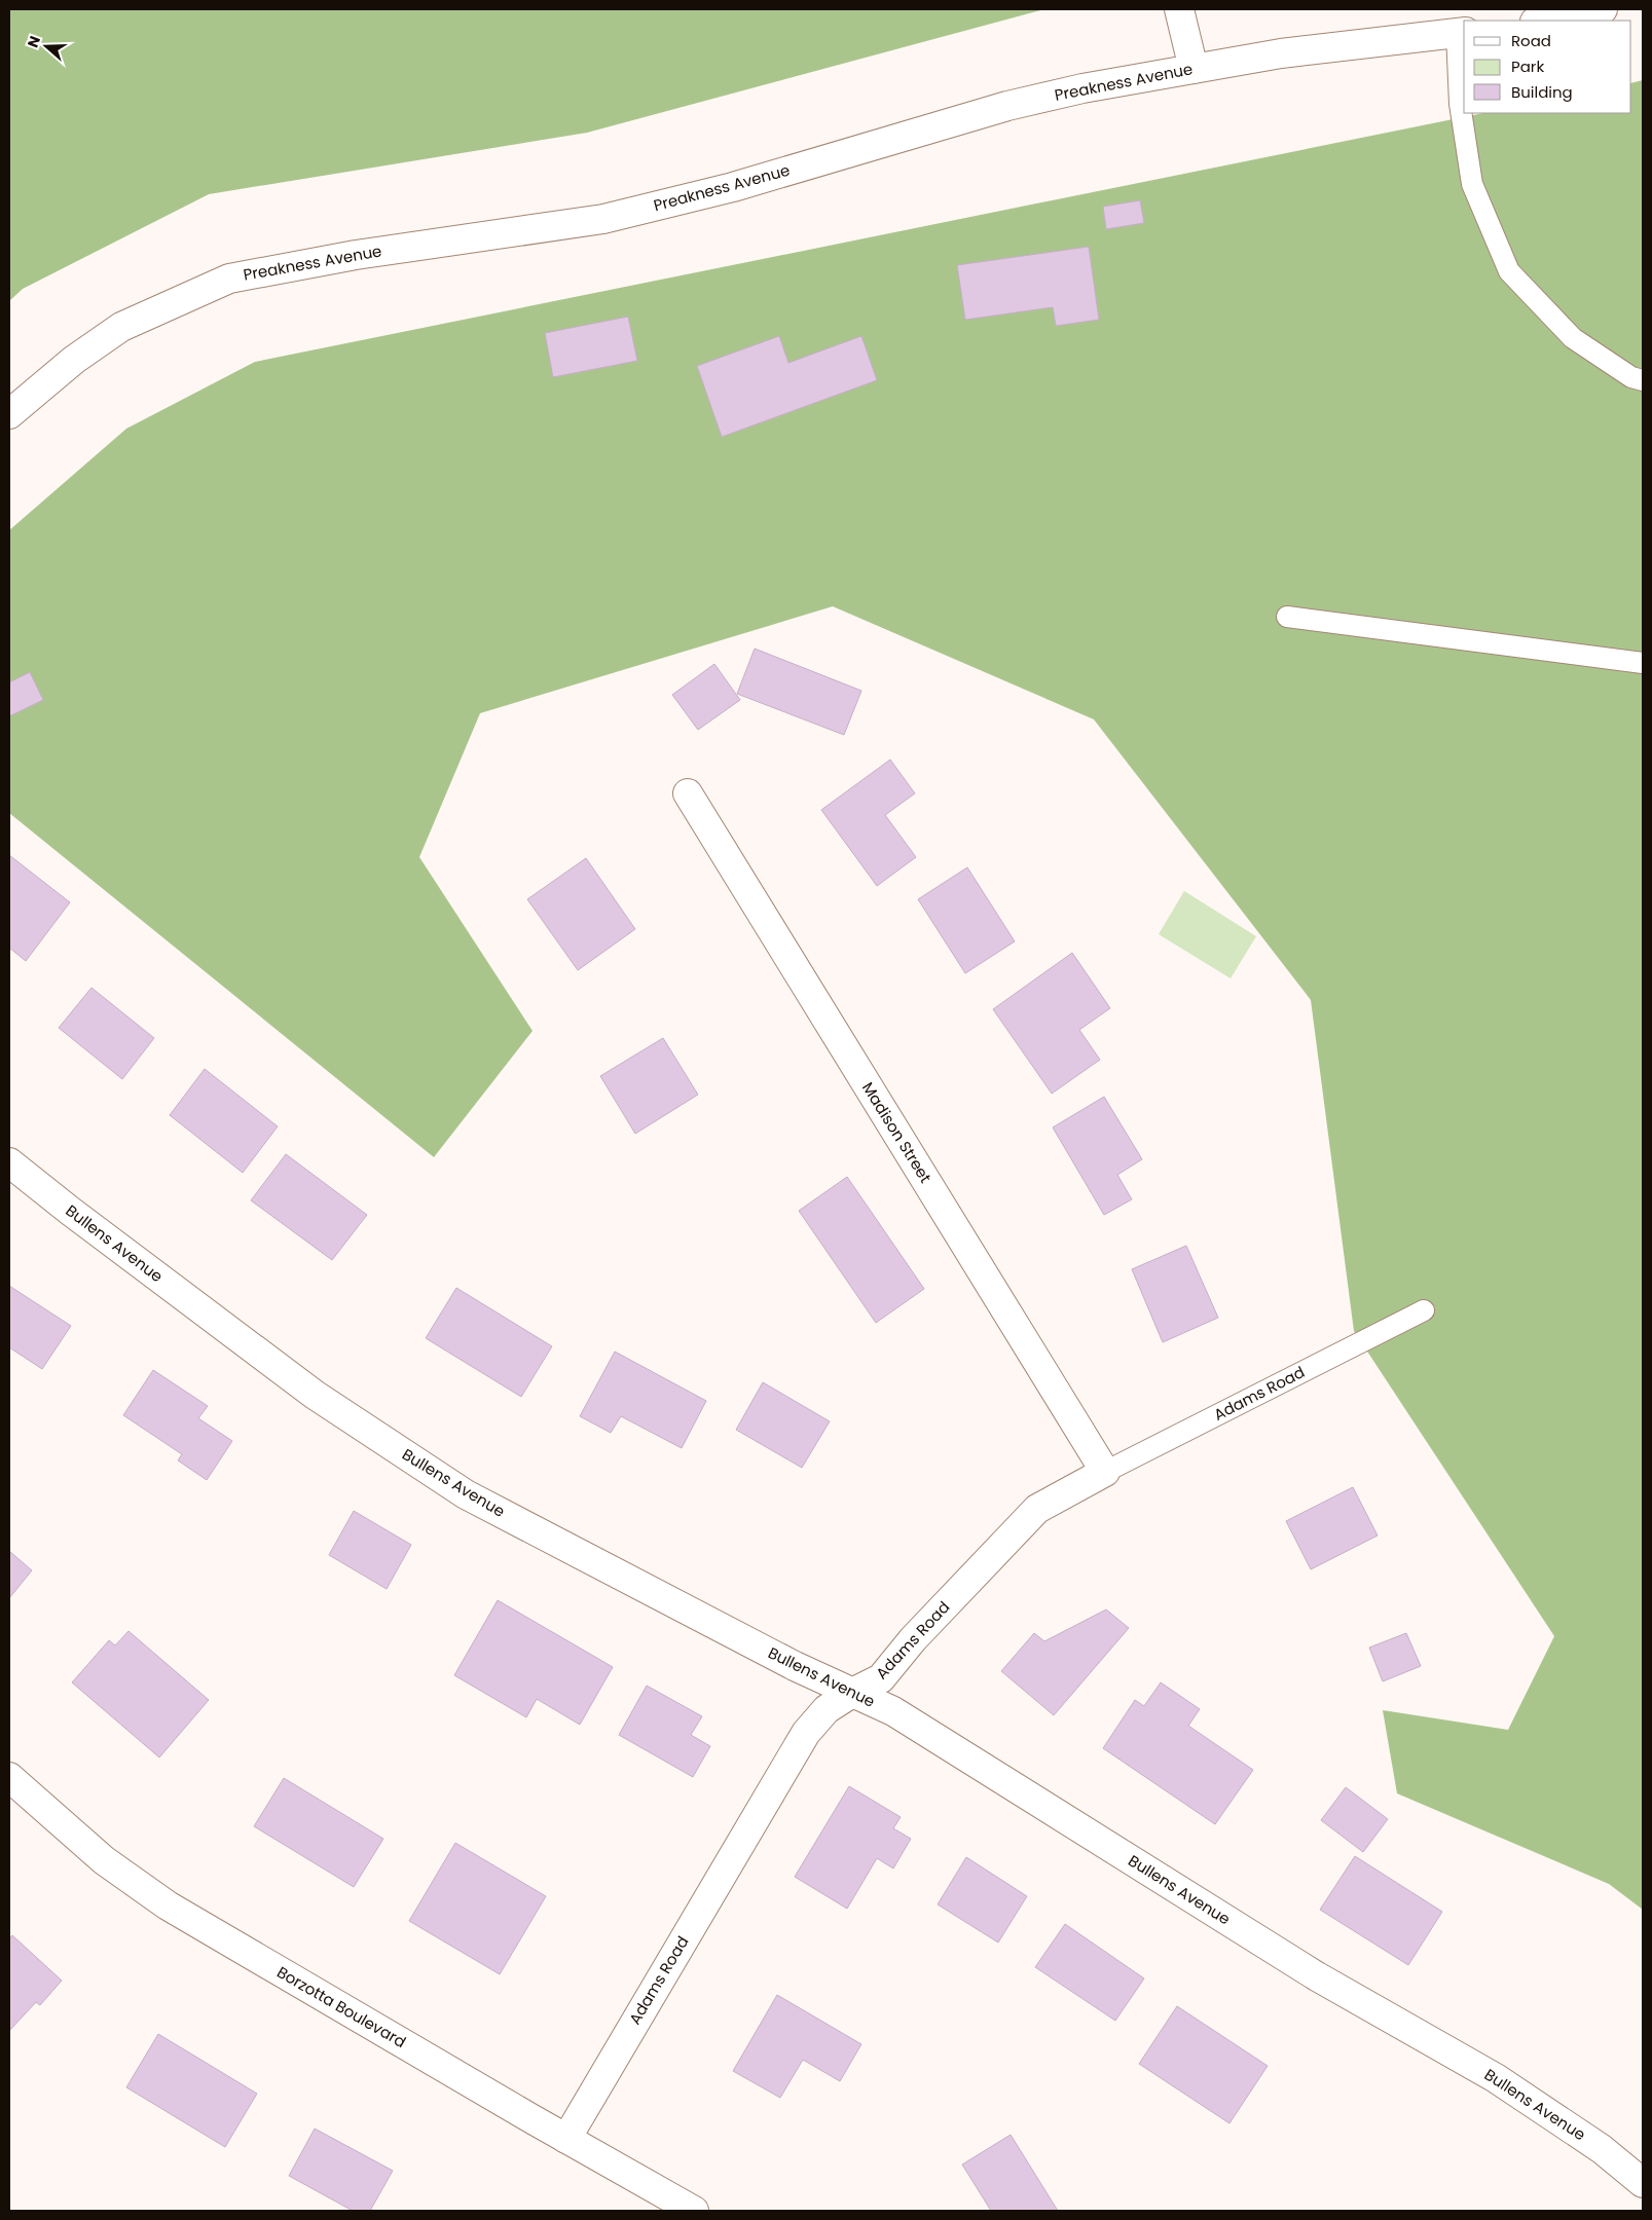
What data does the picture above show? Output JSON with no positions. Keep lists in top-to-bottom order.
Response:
{
  "streets": {
    "street": [
      "Preakness Avenue",
      "Madison Street",
      "Bullens Avenue",
      "Adams Road",
      "Borzotta Boulevard"
    ]
  },
  "crossings": [
    ["Madison Street", "Adams Road"],
    ["Bullens Avenue", "Adams Road"],
    ["Adams Road", "Borzotta Boulevard"]
  ],
  "legend": ["Road", "Park", "Building"],
  "north": "left"
}
